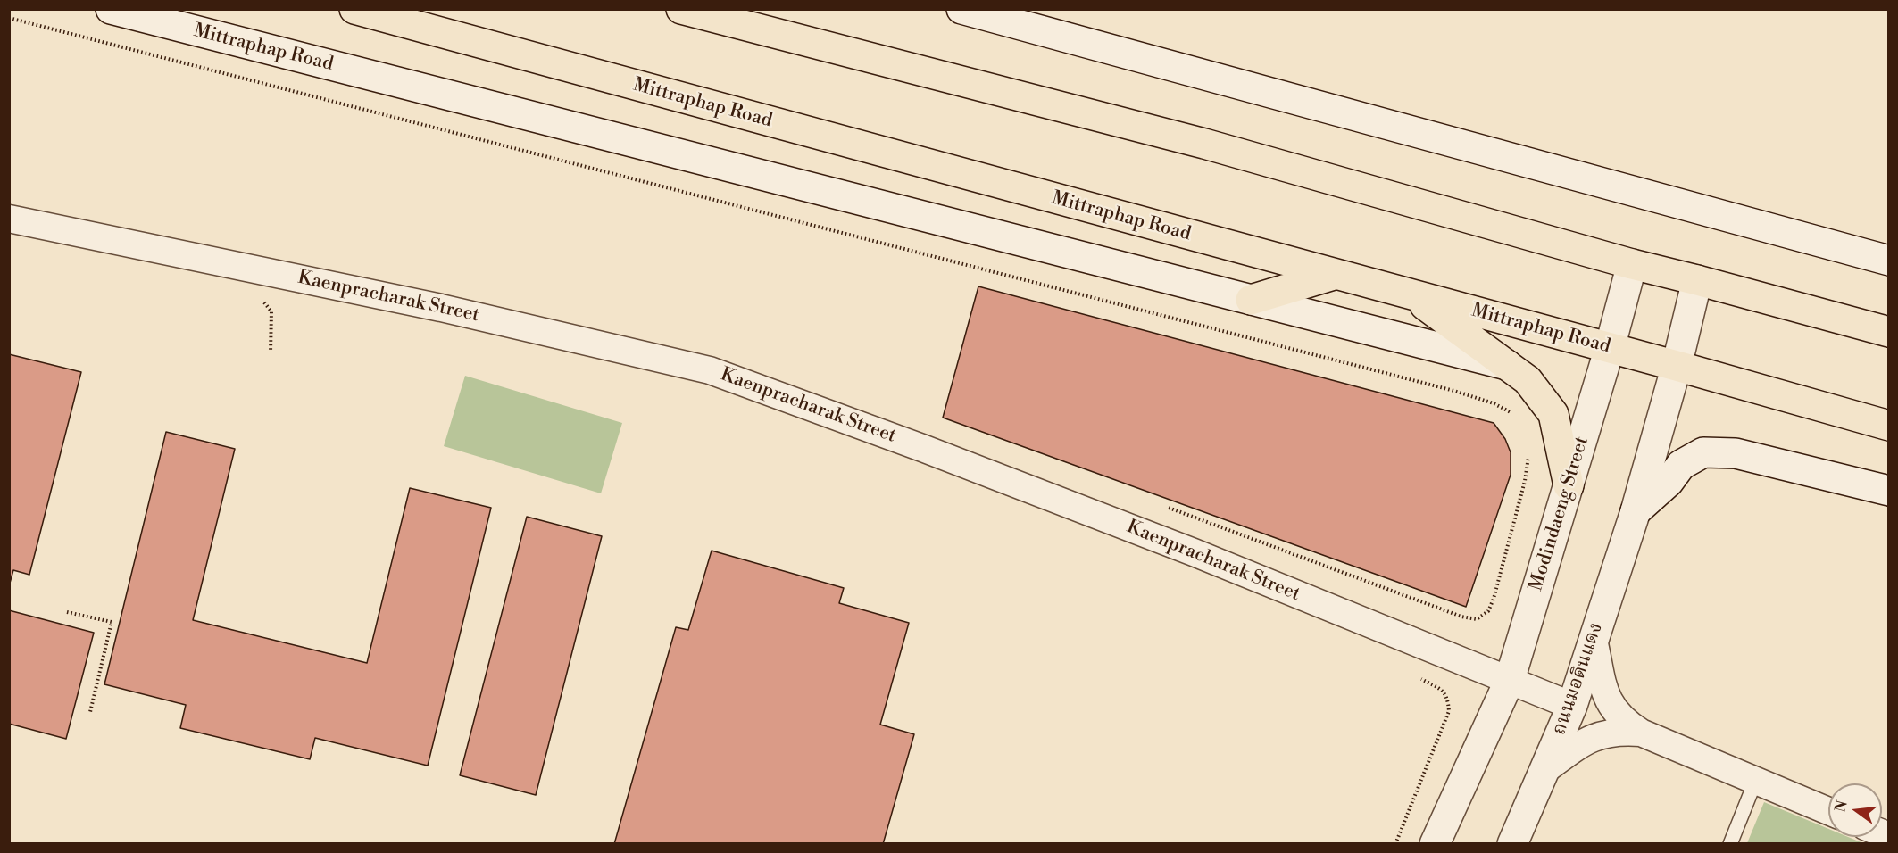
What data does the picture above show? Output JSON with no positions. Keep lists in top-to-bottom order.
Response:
{
  "streets": {
    "main road": ["Mittraphap Road", "Modindaeng Street", "ถนนมอดินแดง"],
    "street": ["Kaenpracharak Street"]
  },
  "crossings": [
    ["Mittraphap Road", "Modindaeng Street"],
    ["Mittraphap Road", "ถนนมอดินแดง"],
    ["Kaenpracharak Street", "Modindaeng Street"],
    ["Kaenpracharak Street", "ถนนมอดินแดง"]
  ],
  "north": "left"
}
